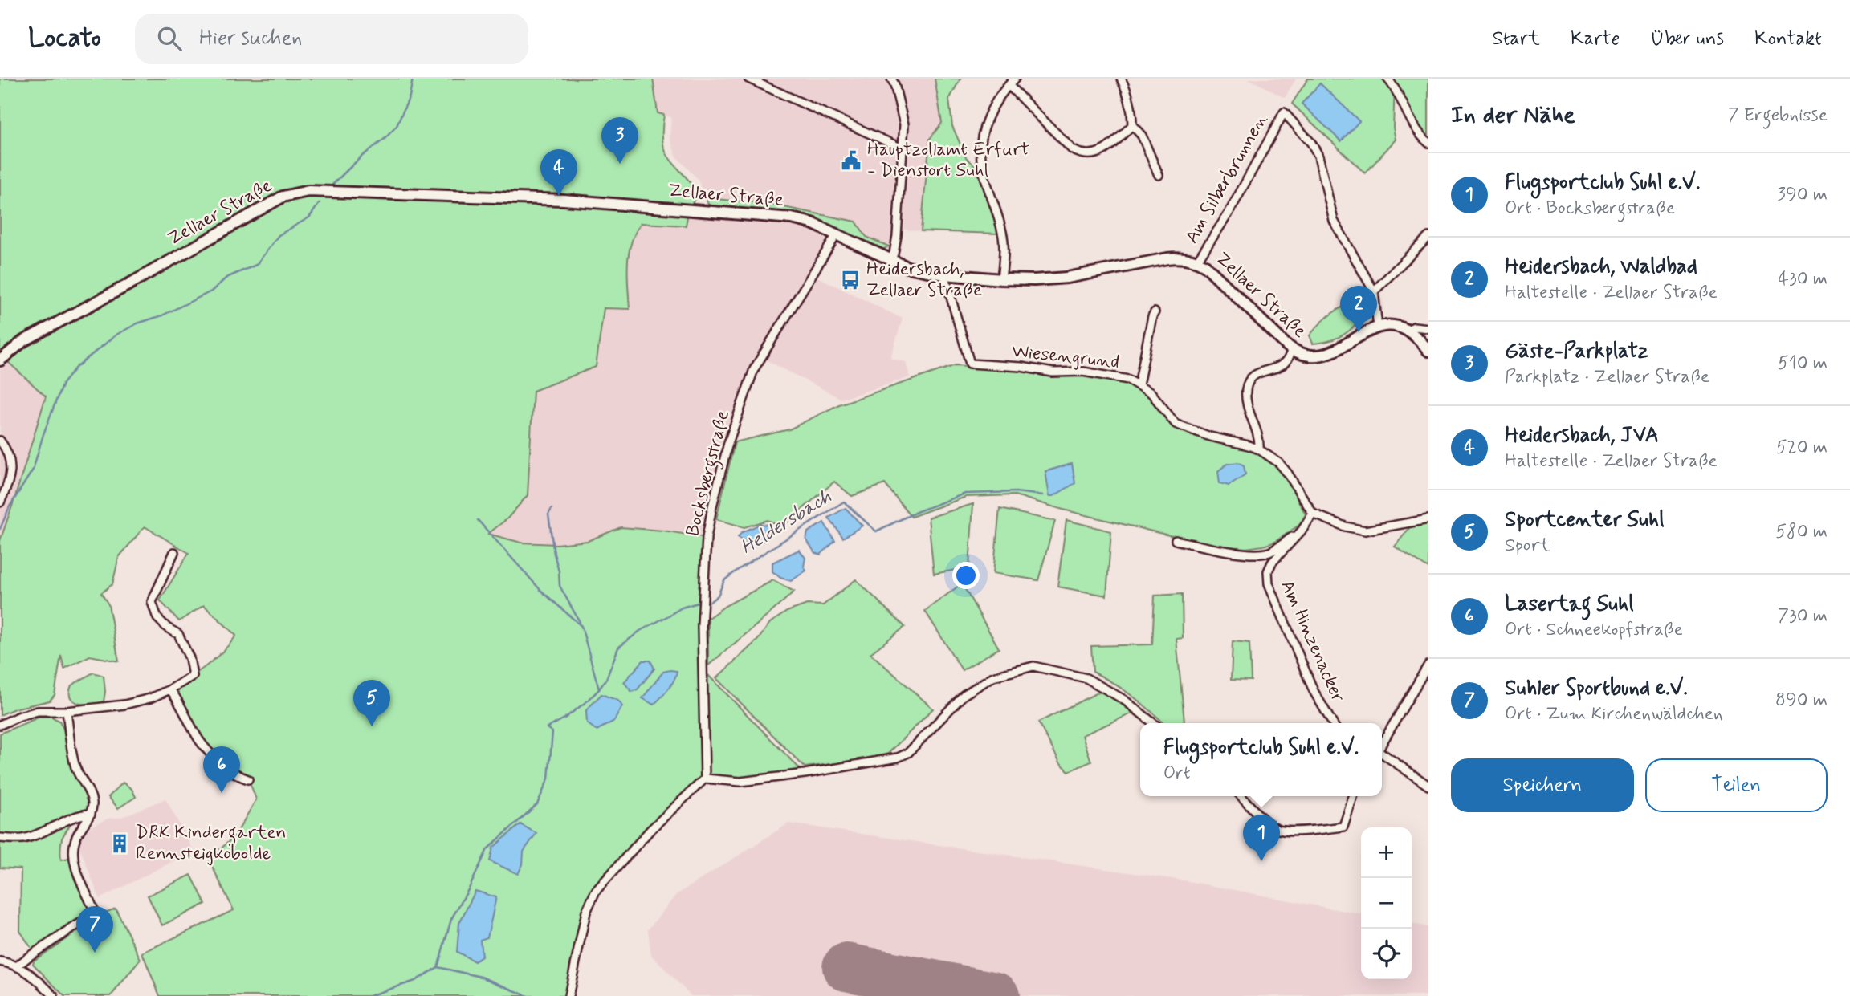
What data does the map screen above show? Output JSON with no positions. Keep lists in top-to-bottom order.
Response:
{
  "streets": {
    "street": [
      "Am Silberbrunnen",
      "Zellaer Straße",
      "Wiesengrund",
      "Bocksbergstraße",
      "Am Hinzenacker"
    ]
  },
  "crossings": [
    ["Am Silberbrunnen", "Zellaer Straße"],
    ["Zellaer Straße", "Wiesengrund"],
    ["Zellaer Straße", "Bocksbergstraße"],
    ["Wiesengrund", "Am Hinzenacker"]
  ],
  "water": ["Heldersbach"],
  "places": {
    "public building": ["Hauptzollamt Erfurt - Dienstort Suhl"],
    "bus stop": ["Heidersbach, Zellaer Straße"],
    "building": ["DRK Kindergarten Rennsteigkobolde"]
  },
  "page": {
    "header": "Locato",
    "search": "Hier suchen",
    "nav": [
      "Start",
      "Karte",
      "Über uns",
      "Kontakt"
    ],
    "heading": ["In der Nähe", "7 Ergebnisse"],
    "pins": [
      "3",
      "4",
      "2",
      "5",
      "6",
      "1",
      "7"
    ],
    "list": [
      {
        "mark": "1",
        "name": "Flugsportclub Suhl e.V.",
        "note": "Ort · Bocksbergstraße",
        "value": "390 m"
      },
      {
        "mark": "2",
        "name": "Heidersbach, Waldbad",
        "note": "Haltestelle · Zellaer Straße",
        "value": "430 m"
      },
      {
        "mark": "3",
        "name": "Gäste-Parkplatz",
        "note": "Parkplatz · Zellaer Straße",
        "value": "510 m"
      },
      {
        "mark": "4",
        "name": "Heidersbach, JVA",
        "note": "Haltestelle · Zellaer Straße",
        "value": "520 m"
      },
      {
        "mark": "5",
        "name": "Sportcenter Suhl",
        "note": "Sport",
        "value": "580 m"
      },
      {
        "mark": "6",
        "name": "Lasertag Suhl",
        "note": "Ort · Schneekopfstraße",
        "value": "730 m"
      },
      {
        "mark": "7",
        "name": "Suhler Sportbund e.V.",
        "note": "Ort · Zum Kirchenwäldchen",
        "value": "890 m"
      }
    ],
    "popup": ["Flugsportclub Suhl e.V.", "Ort"],
    "buttons": ["Speichern", "Teilen"],
    "map_buttons": ["+", "−"]
  }
}
